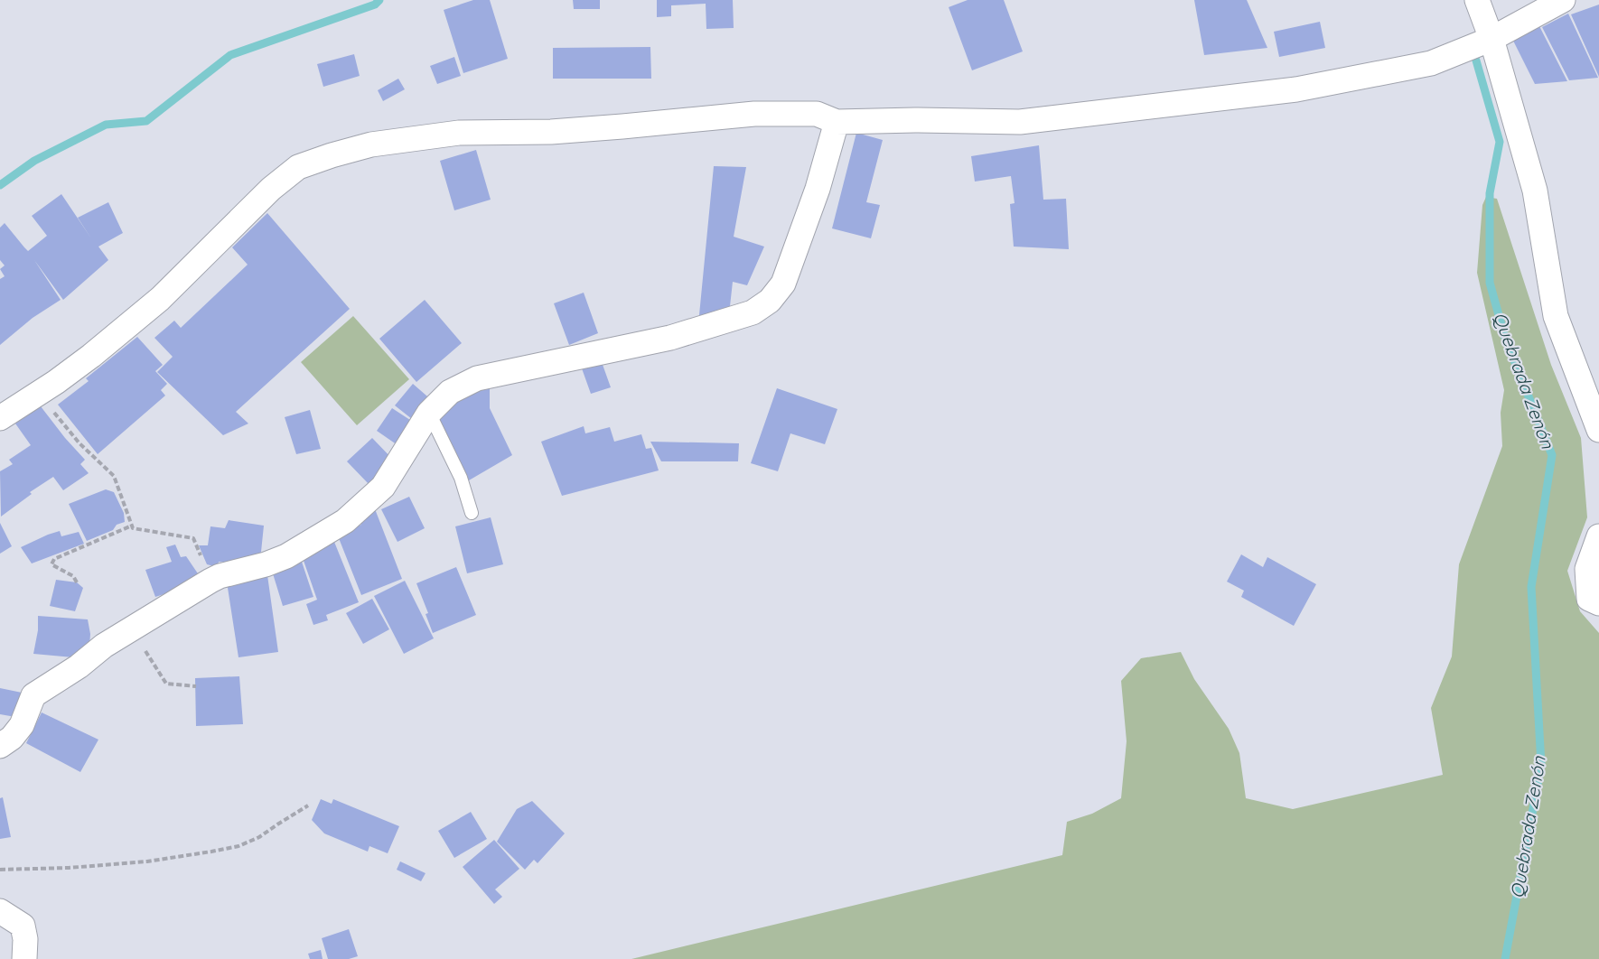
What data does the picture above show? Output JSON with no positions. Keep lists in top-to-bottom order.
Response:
{
  "water": ["Quebrada Zenón"]
}
